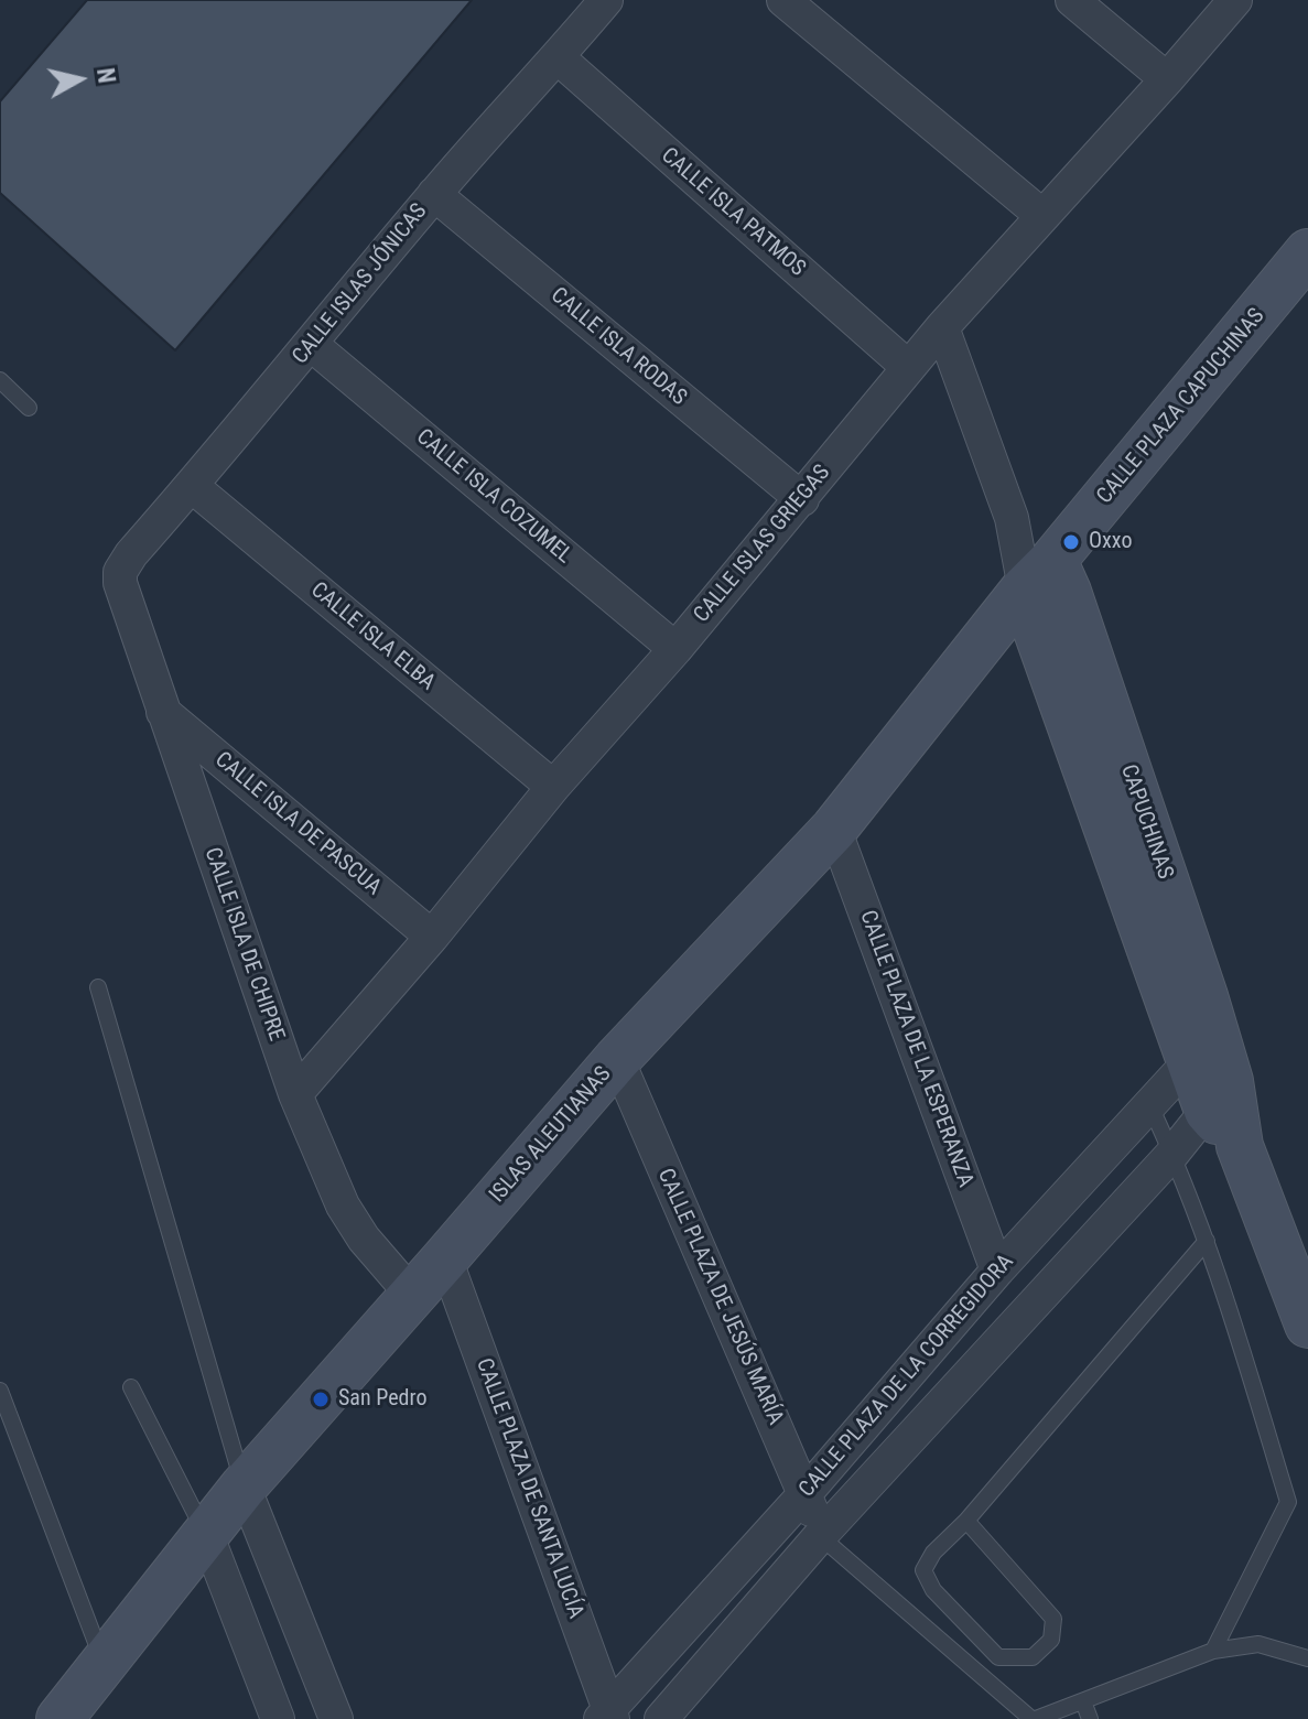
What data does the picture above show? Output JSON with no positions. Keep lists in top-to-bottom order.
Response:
{
  "streets": {
    "street": [
      "CALLE ISLA PATMOS",
      "CALLE ISLAS JÓNICAS",
      "CALLE ISLA RODAS",
      "CALLE PLAZA CAPUCHINAS",
      "CALLE ISLA COZUMEL",
      "CALLE ISLAS GRIEGAS",
      "CALLE ISLA ELBA",
      "CAPUCHINAS",
      "CALLE ISLA DE PASCUA",
      "CALLE ISLA DE CHIPRE",
      "CALLE PLAZA DE LA ESPERANZA",
      "ISLAS ALEUTIANAS",
      "CALLE PLAZA DE JESÚS MARÍA",
      "CALLE PLAZA DE LA CORREGIDORA",
      "CALLE PLAZA DE SANTA LUCÍA"
    ]
  },
  "crossings": [
    ["CALLE ISLA PATMOS", "CALLE ISLAS JÓNICAS"],
    ["CALLE ISLA PATMOS", "CALLE ISLAS GRIEGAS"],
    ["CALLE ISLAS JÓNICAS", "CALLE ISLA RODAS"],
    ["CALLE ISLAS JÓNICAS", "CALLE ISLA COZUMEL"],
    ["CALLE ISLAS JÓNICAS", "CALLE ISLA ELBA"],
    ["CALLE ISLAS JÓNICAS", "CALLE ISLA DE CHIPRE"],
    ["CALLE ISLA RODAS", "CALLE ISLAS GRIEGAS"],
    ["CALLE PLAZA CAPUCHINAS", "CAPUCHINAS"],
    ["CALLE PLAZA CAPUCHINAS", "ISLAS ALEUTIANAS"],
    ["CALLE ISLA COZUMEL", "CALLE ISLAS GRIEGAS"],
    ["CALLE ISLAS GRIEGAS", "CALLE ISLA ELBA"],
    ["CALLE ISLAS GRIEGAS", "CAPUCHINAS"],
    ["CALLE ISLAS GRIEGAS", "CALLE ISLA DE PASCUA"],
    ["CALLE ISLAS GRIEGAS", "CALLE ISLA DE CHIPRE"],
    ["CAPUCHINAS", "ISLAS ALEUTIANAS"],
    ["CAPUCHINAS", "CALLE PLAZA DE LA CORREGIDORA"],
    ["CALLE ISLA DE PASCUA", "CALLE ISLA DE CHIPRE"],
    ["CALLE ISLA DE CHIPRE", "ISLAS ALEUTIANAS"],
    ["CALLE PLAZA DE LA ESPERANZA", "ISLAS ALEUTIANAS"],
    ["CALLE PLAZA DE LA ESPERANZA", "CALLE PLAZA DE LA CORREGIDORA"],
    ["ISLAS ALEUTIANAS", "CALLE PLAZA DE JESÚS MARÍA"],
    ["ISLAS ALEUTIANAS", "CALLE PLAZA DE SANTA LUCÍA"],
    ["CALLE PLAZA DE JESÚS MARÍA", "CALLE PLAZA DE LA CORREGIDORA"],
    ["CALLE PLAZA DE LA CORREGIDORA", "CALLE PLAZA DE SANTA LUCÍA"]
  ],
  "places": ["Oxxo", "San Pedro"],
  "north": "right"
}
